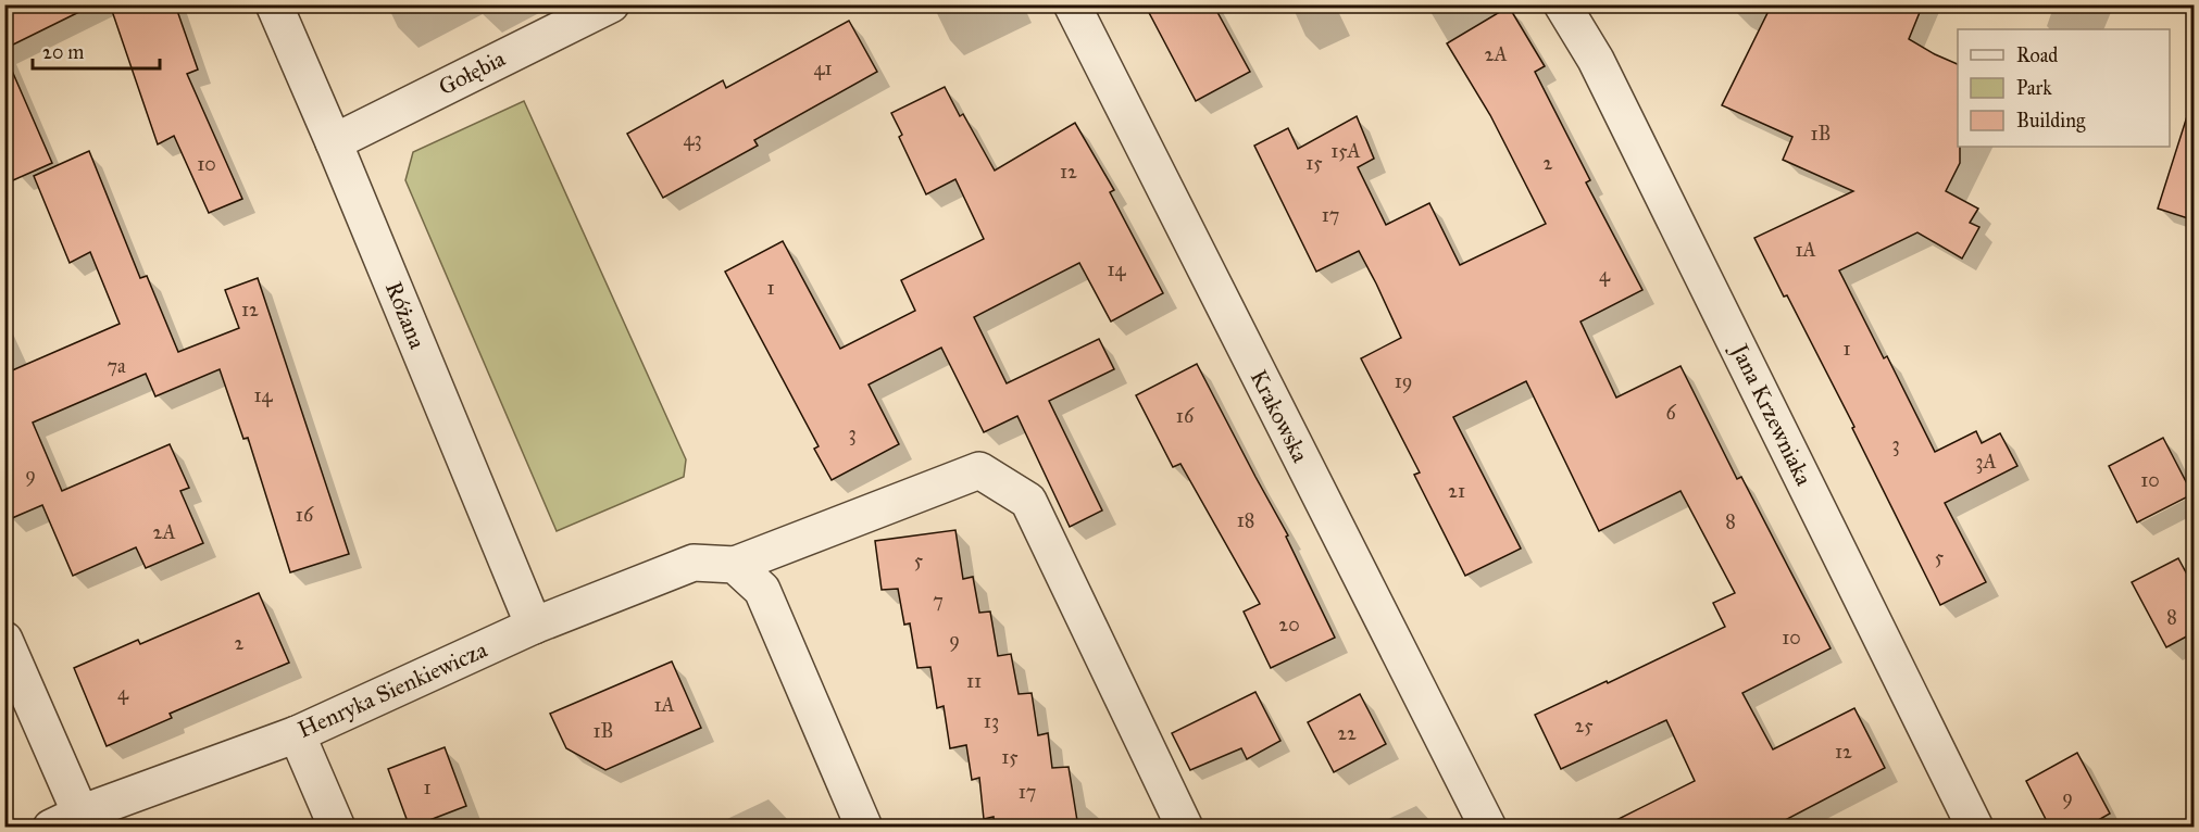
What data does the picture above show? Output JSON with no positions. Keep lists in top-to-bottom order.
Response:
{
  "streets": {
    "street": [
      "Gołębia",
      "Różana",
      "Jana Krzewniaka",
      "Krakowska",
      "Henryka Sienkiewicza"
    ]
  },
  "crossings": [
    ["Gołębia", "Różana"],
    ["Różana", "Henryka Sienkiewicza"]
  ],
  "house_numbers": [
    "2A",
    "41",
    "1B",
    "43",
    "15A",
    "15",
    "2",
    "10",
    "12",
    "17",
    "1A",
    "14",
    "4",
    "1",
    "12",
    "1",
    "7a",
    "19",
    "14",
    "6",
    "16",
    "3",
    "3",
    "3A",
    "9",
    "10",
    "21",
    "16",
    "18",
    "8",
    "2A",
    "5",
    "5",
    "7",
    "8",
    "20",
    "10",
    "9",
    "2",
    "11",
    "4",
    "1A",
    "13",
    "25",
    "1B",
    "22",
    "12",
    "15",
    "1",
    "17",
    "9"
  ],
  "legend": ["Road", "Park", "Building"],
  "scale_bar": "20 m"
}
